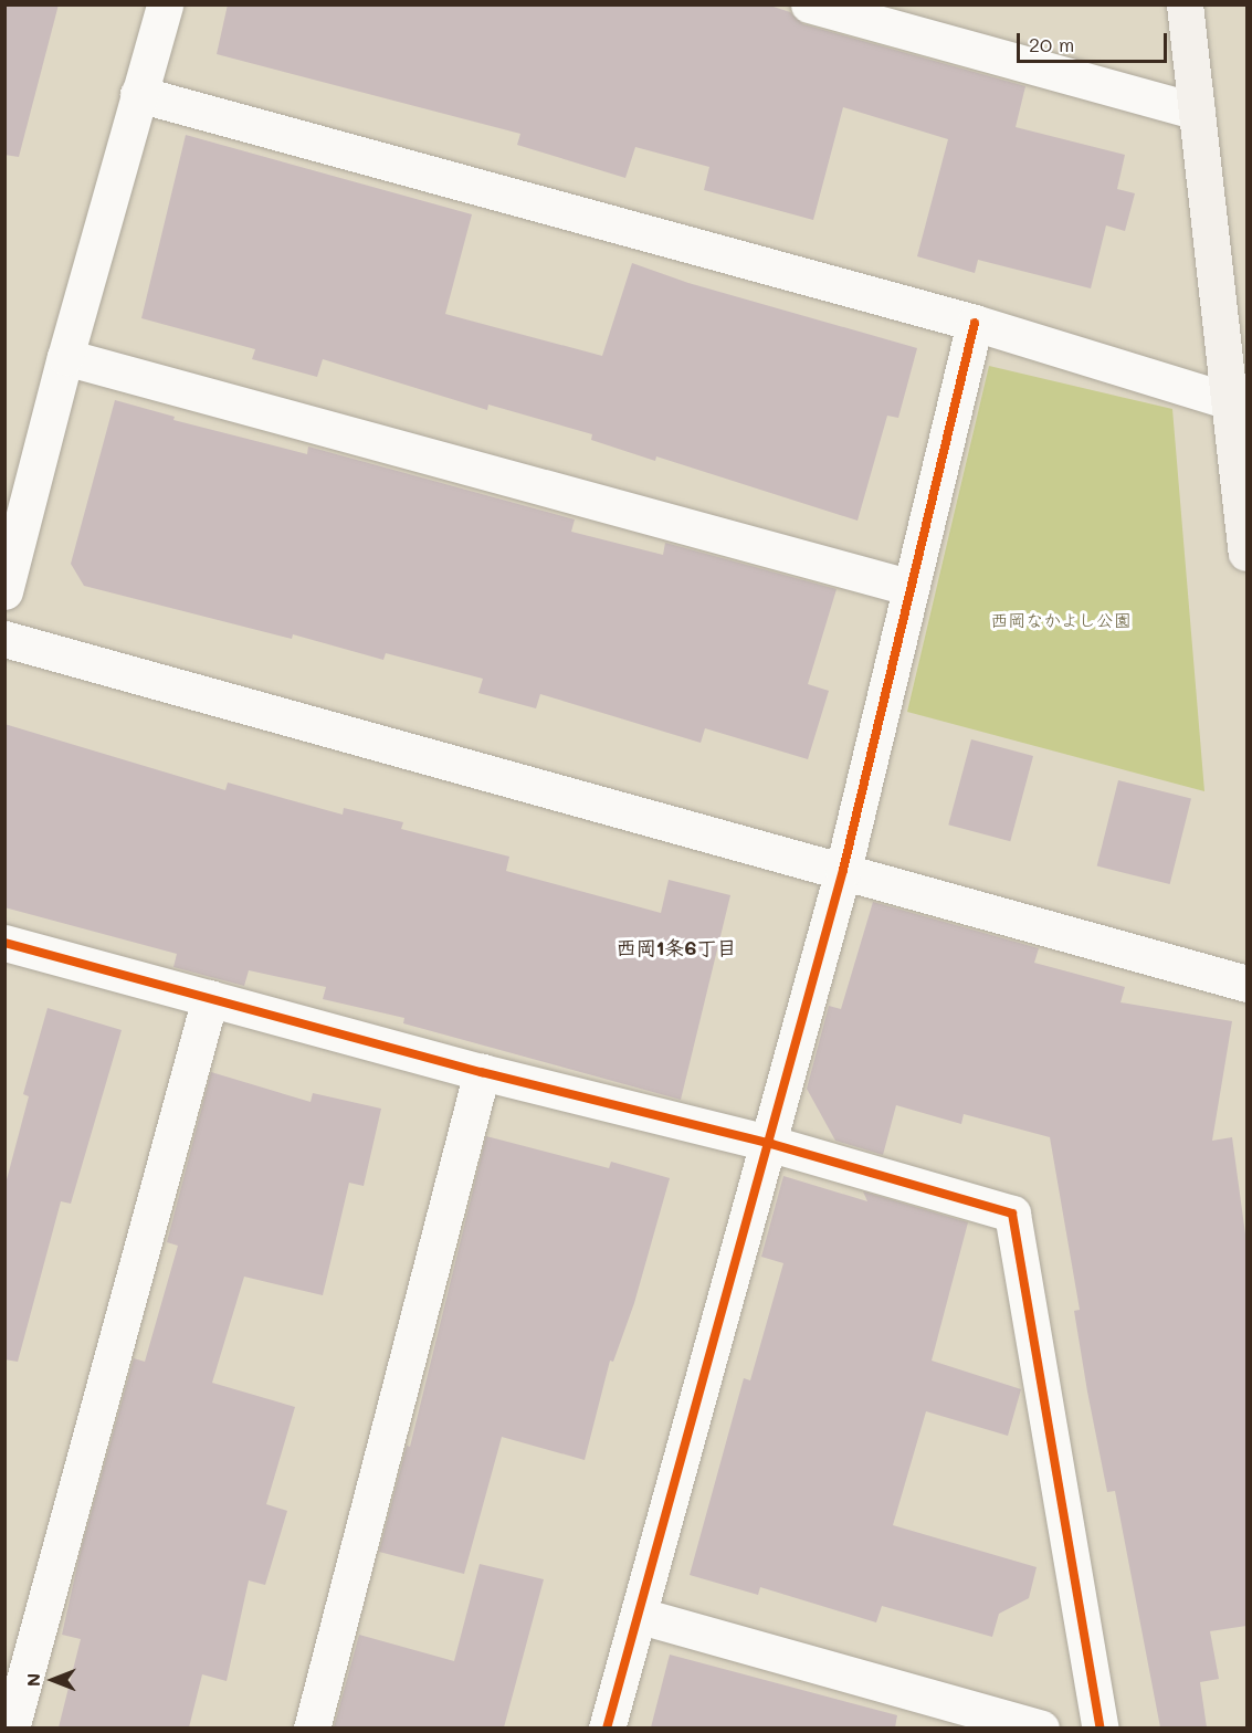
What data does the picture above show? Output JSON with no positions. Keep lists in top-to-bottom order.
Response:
{
  "districts": ["西岡1条6丁目"],
  "parks": ["西岡なかよし公園"],
  "scale_bar": "20 m",
  "north": "left"
}
